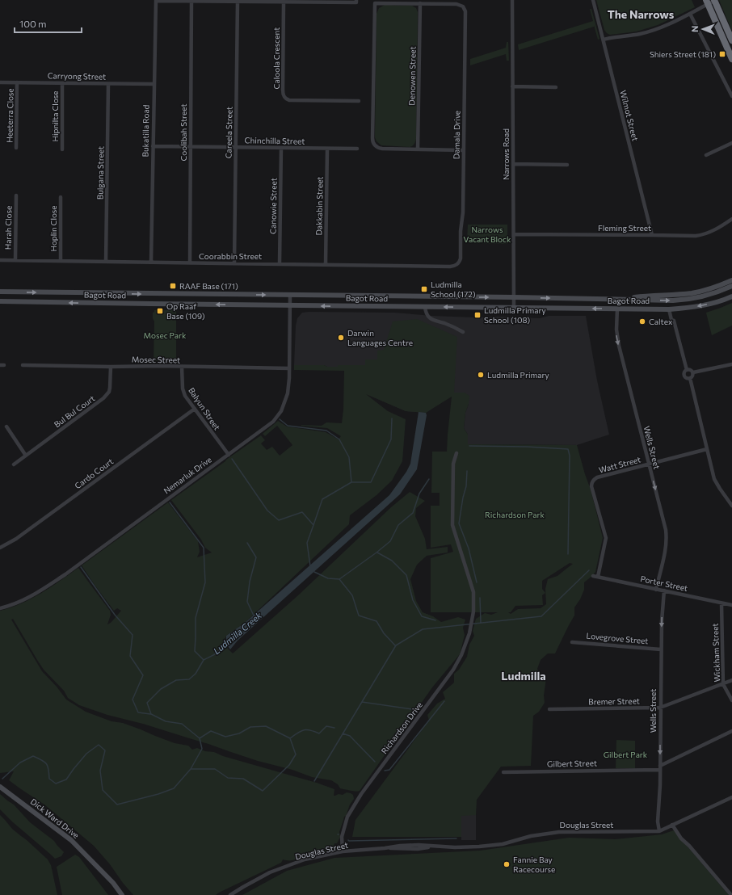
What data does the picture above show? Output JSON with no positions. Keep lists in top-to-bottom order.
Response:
{
  "streets": {
    "main road": ["Bagot Road", "Dick Ward Drive"],
    "street": [
      "Caloola Crescent",
      "Carryong Street",
      "Denowen Street",
      "Heeterra Close",
      "Wilmot Street",
      "Hipnilta Close",
      "Bukatilla Road",
      "Coolibah Street",
      "Careela Street",
      "Damala Drive",
      "Chinchilla Street",
      "Narrows Road",
      "Bulgana Street",
      "Canowie Street",
      "Dakkabin Street",
      "Harah Close",
      "Fleming Street",
      "Hoplin Close",
      "Coorabbin Street",
      "Mosec Street",
      "Balyun Street",
      "Bul Bul Court",
      "Wells Street",
      "Watt Street",
      "Cardo Court",
      "Nemarluk Drive",
      "Porter Street",
      "Lovegrove Street",
      "Wickham Street",
      "Bremer Street",
      "Richardson Drive",
      "Gilbert Street",
      "Douglas Street"
    ]
  },
  "crossings": [
    ["Carryong Street", "Heeterra Close"],
    ["Carryong Street", "Hipnilta Close"],
    ["Carryong Street", "Bukatilla Road"],
    ["Carryong Street", "Bulgana Street"],
    ["Wilmot Street", "Fleming Street"],
    ["Bukatilla Road", "Chinchilla Street"],
    ["Bukatilla Road", "Coorabbin Street"],
    ["Coolibah Street", "Chinchilla Street"],
    ["Coolibah Street", "Coorabbin Street"],
    ["Careela Street", "Chinchilla Street"],
    ["Careela Street", "Coorabbin Street"],
    ["Damala Drive", "Coorabbin Street"],
    ["Chinchilla Street", "Canowie Street"],
    ["Chinchilla Street", "Dakkabin Street"],
    ["Narrows Road", "Fleming Street"],
    ["Narrows Road", "Bagot Road"],
    ["Bulgana Street", "Coorabbin Street"],
    ["Canowie Street", "Coorabbin Street"],
    ["Dakkabin Street", "Coorabbin Street"],
    ["Harah Close", "Coorabbin Street"],
    ["Hoplin Close", "Coorabbin Street"],
    ["Bagot Road", "Wells Street"],
    ["Bagot Road", "Nemarluk Drive"],
    ["Mosec Street", "Balyun Street"],
    ["Mosec Street", "Bul Bul Court"],
    ["Mosec Street", "Nemarluk Drive"],
    ["Balyun Street", "Cardo Court"],
    ["Balyun Street", "Nemarluk Drive"],
    ["Wells Street", "Watt Street"],
    ["Wells Street", "Porter Street"],
    ["Wells Street", "Lovegrove Street"],
    ["Wells Street", "Bremer Street"],
    ["Wells Street", "Gilbert Street"],
    ["Wells Street", "Douglas Street"],
    ["Watt Street", "Porter Street"],
    ["Porter Street", "Wickham Street"],
    ["Wickham Street", "Bremer Street"],
    ["Richardson Drive", "Douglas Street"]
  ],
  "one_way": ["Wells Street"],
  "districts": ["The Narrows", "Ludmilla"],
  "water": ["Ludmilla Creek"],
  "parks": [
    "Narrows Vacant Block",
    "Mosec Park",
    "Richardson Park",
    "Gilbert Park"
  ],
  "places": {
    "transit": [
      "Shiers Street (181)",
      "RAAF Base (171)",
      "Ludmilla School (172)",
      "Op Raaf Base (109)",
      "Ludmilla Primary School (108)"
    ],
    "other": [
      "Caltex",
      "Darwin Languages Centre",
      "Ludmilla Primary",
      "Fannie Bay Racecourse"
    ]
  },
  "scale_bar": "100 m",
  "north": "left"
}
